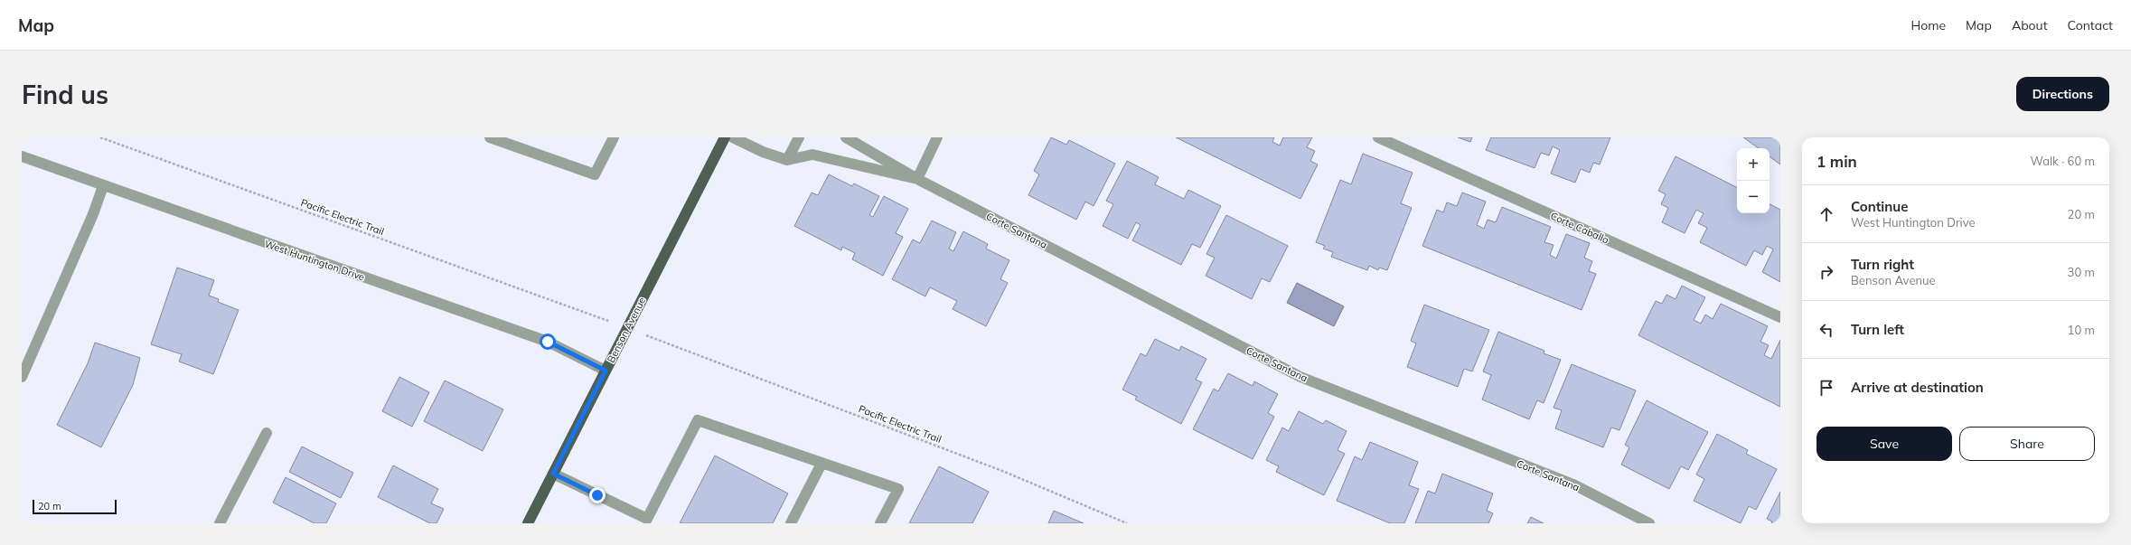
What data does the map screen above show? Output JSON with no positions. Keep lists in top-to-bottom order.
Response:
{
  "streets": {
    "main road": ["Benson Avenue"],
    "street": ["Corte Caballo", "Corte Santana", "West Huntington Drive"],
    "path": ["Pacific Electric Trail"]
  },
  "crossings": [
    ["West Huntington Drive", "Benson Avenue"]
  ],
  "scale_bar": "20 m",
  "page": {
    "header": "Map",
    "nav": [
      "Home",
      "Map",
      "About",
      "Contact"
    ],
    "buttons": [
      "Directions",
      ["Save", "Share"]
    ],
    "title": "Find us",
    "heading": ["1 min", "Walk · 60 m"],
    "map_buttons": ["+", "−"],
    "list": [
      ["Continue", "West Huntington Drive", "20 m"],
      ["Turn right", "Benson Avenue", "30 m"],
      ["Turn left", "10 m"],
      "Arrive at destination"
    ],
    "scale": "20 m"
  }
}
